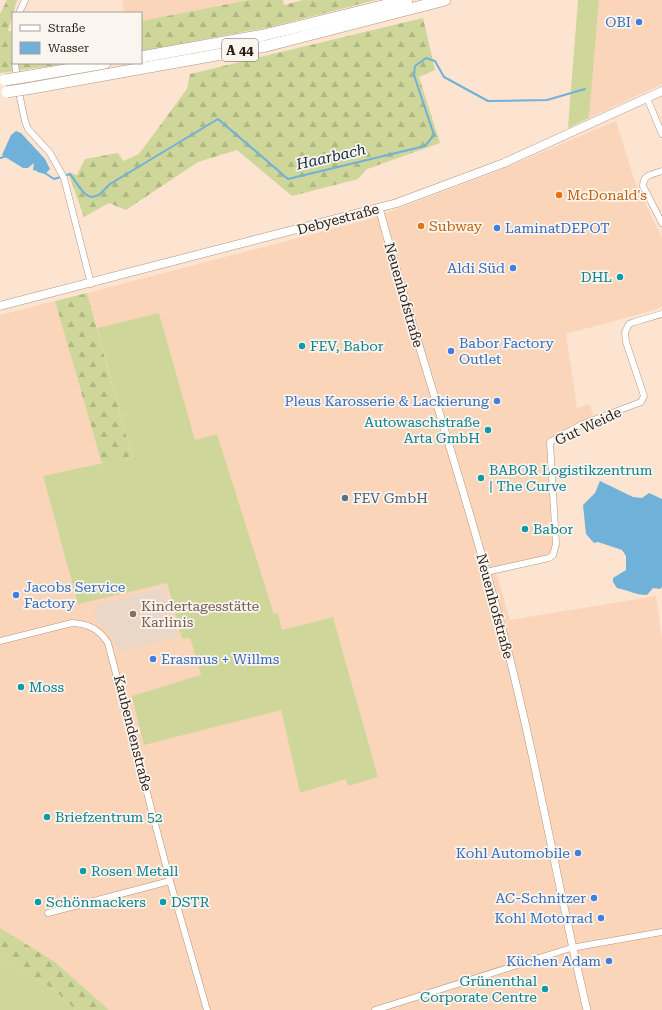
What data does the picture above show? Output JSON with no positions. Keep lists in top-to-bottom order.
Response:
{
  "streets": {
    "highway": ["A 44"],
    "main road": ["Debyestraße"],
    "street": ["Neuenhofstraße", "Gut Weide", "Kaubendenstraße"]
  },
  "crossings": [
    ["Debyestraße", "Neuenhofstraße"],
    ["Neuenhofstraße", "Gut Weide"]
  ],
  "water": ["Haarbach"],
  "places": [
    "OBI",
    "McDonald's",
    "Subway",
    "LaminatDEPOT",
    "Aldi Süd",
    "DHL",
    "FEV, Babor",
    "Babor Factory Outlet",
    "Pleus Karosserie & Lackierung",
    "Autowaschstraße Arta GmbH",
    "BABOR Logistikzentrum | The Curve",
    "FEV GmbH",
    "Babor",
    "Jacobs Service Factory",
    "Kindertagesstätte Karlinis",
    "Erasmus + Willms",
    "Moss",
    "Briefzentrum 52",
    "Kohl Automobile",
    "Rosen Metall",
    "AC-Schnitzer",
    "Schönmackers",
    "DSTR",
    "Kohl Motorrad",
    "Küchen Adam",
    "Grünenthal Corporate Centre"
  ],
  "legend": ["Straße", "Wasser"]
}
